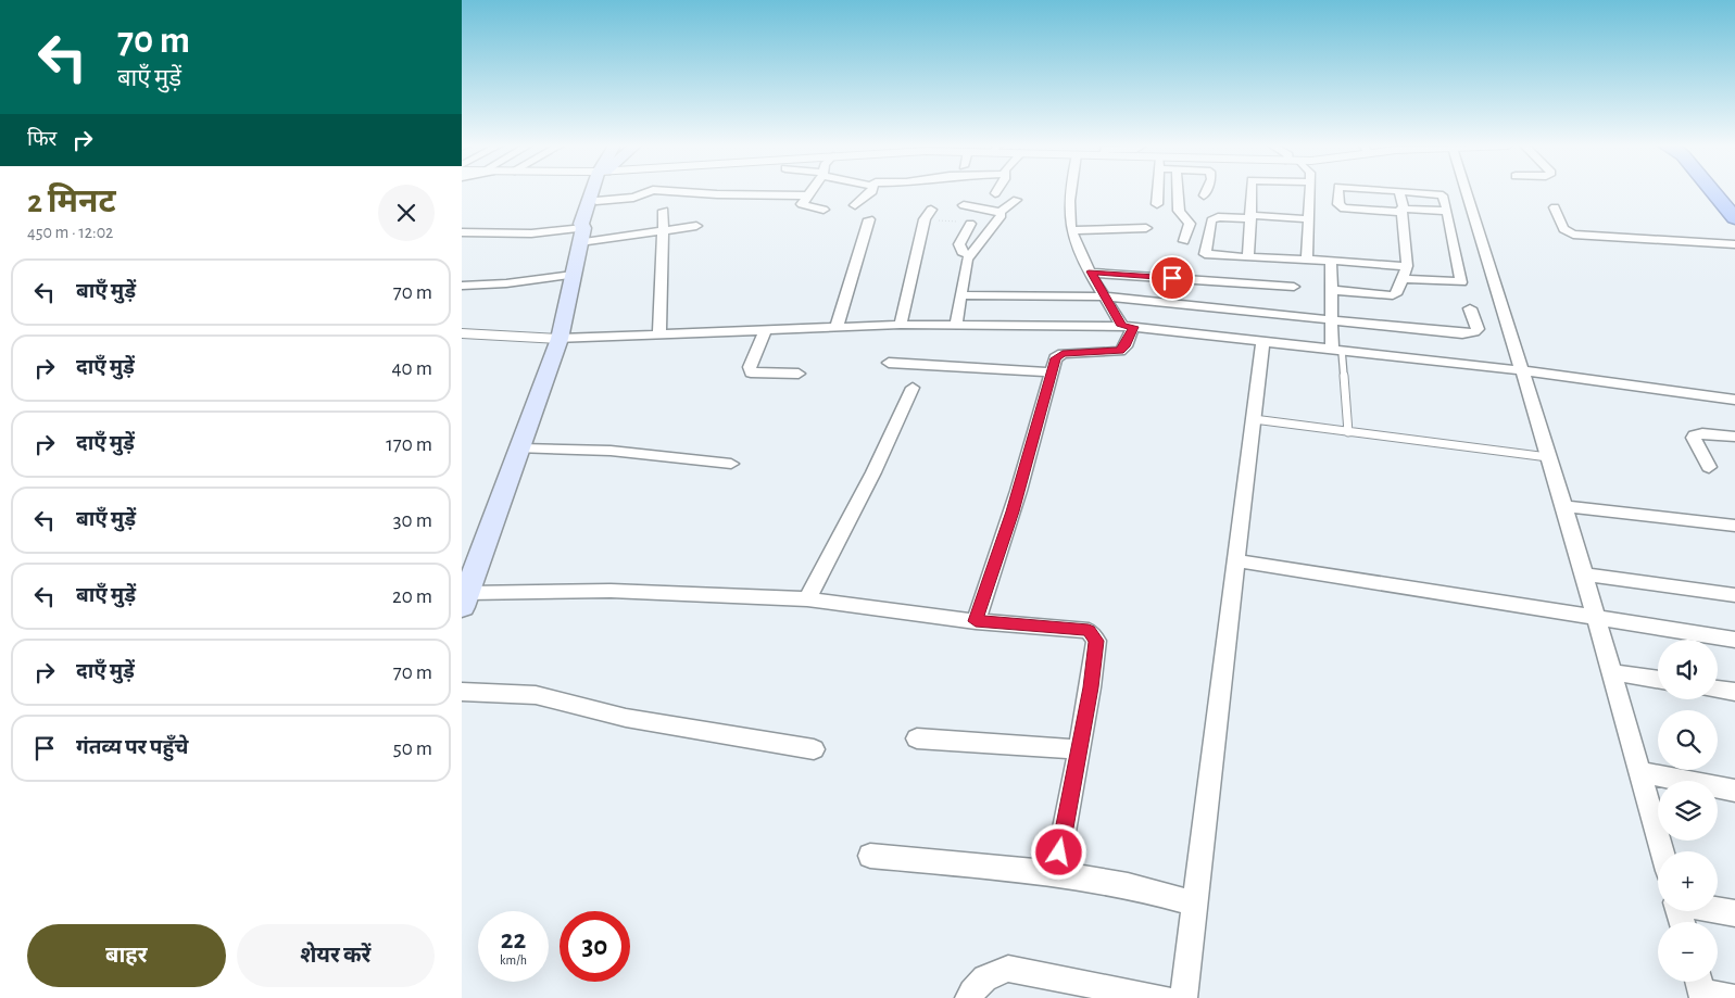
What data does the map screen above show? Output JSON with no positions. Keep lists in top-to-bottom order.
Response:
{
  "page": {
    "turn": ["70 m", "बाएँ मुड़ें"],
    "then": "फिर",
    "heading": ["2 मिनट", "450 m · 12:02"],
    "list": [
      {
        "name": "बाएँ मुड़ें",
        "value": "70 m"
      },
      {
        "name": "दाएँ मुड़ें",
        "value": "40 m"
      },
      {
        "name": "दाएँ मुड़ें",
        "value": "170 m"
      },
      {
        "name": "बाएँ मुड़ें",
        "value": "30 m"
      },
      {
        "name": "बाएँ मुड़ें",
        "value": "20 m"
      },
      {
        "name": "दाएँ मुड़ें",
        "value": "70 m"
      },
      {
        "name": "गंतव्य पर पहुँचे",
        "value": "50 m"
      }
    ],
    "map_buttons": ["+", "−"],
    "speed": "22 km/h",
    "limit": "30",
    "buttons": ["बाहर", "शेयर करें"]
  }
}
